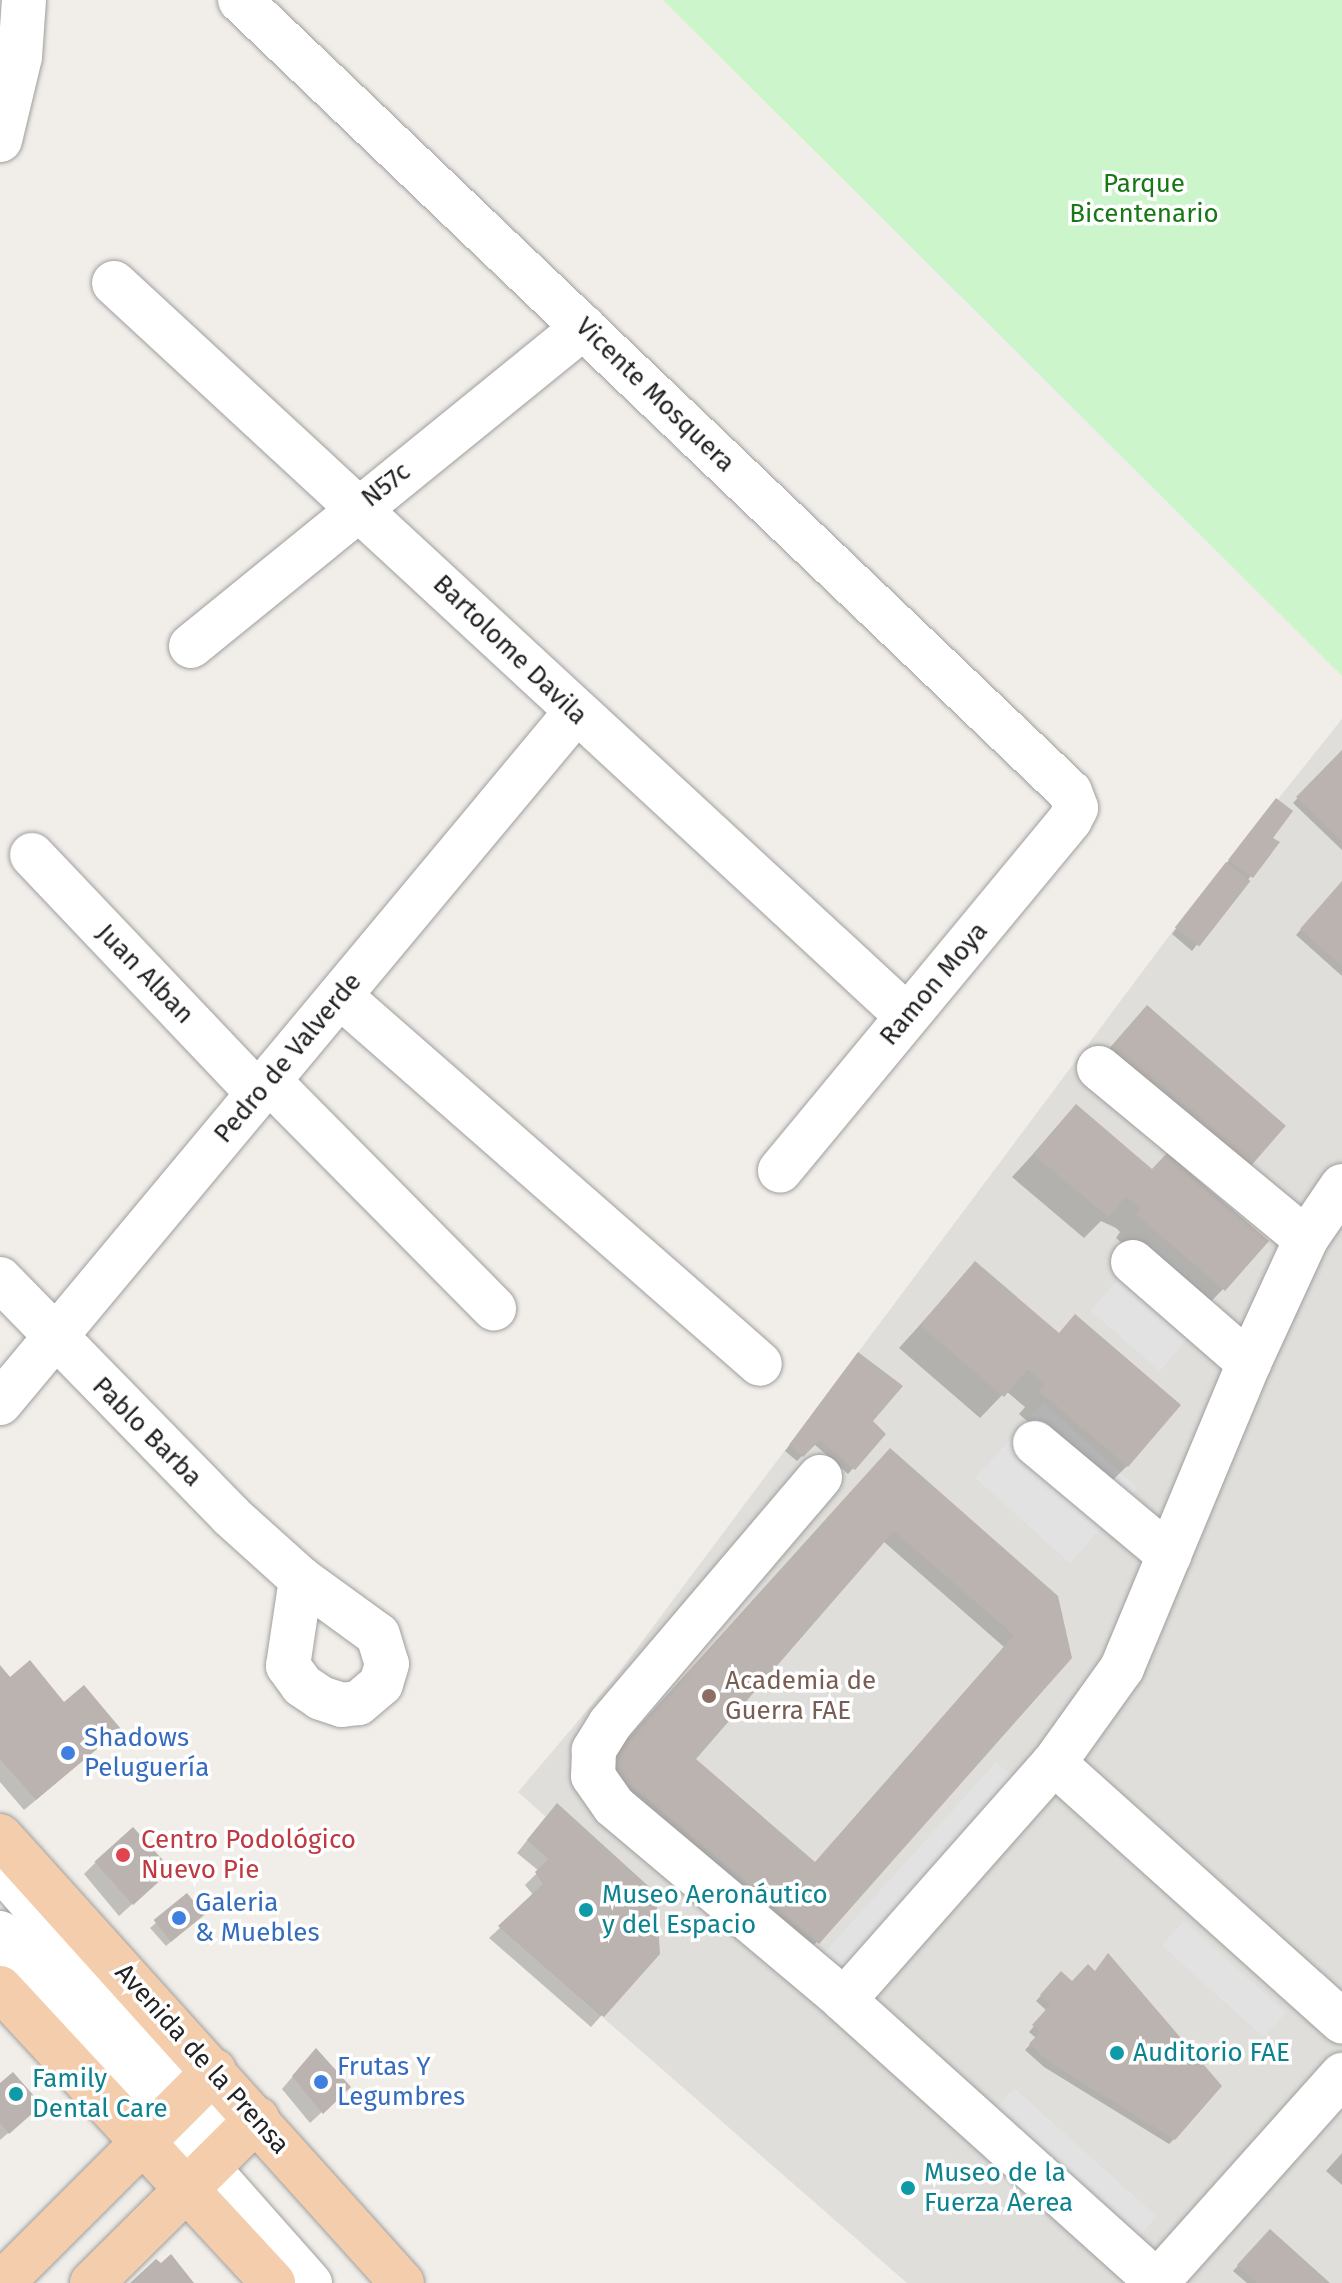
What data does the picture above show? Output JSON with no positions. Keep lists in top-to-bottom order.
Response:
{
  "streets": {
    "main road": ["Avenida de la Prensa"],
    "street": [
      "Vicente Mosquera",
      "N57c",
      "Bartolome Davila",
      "Juan Alban",
      "Ramon Moya",
      "Pedro de Valverde",
      "Pablo Barba"
    ]
  },
  "crossings": [
    ["Vicente Mosquera", "N57c"],
    ["Vicente Mosquera", "Ramon Moya"],
    ["N57c", "Bartolome Davila"],
    ["Bartolome Davila", "Ramon Moya"],
    ["Bartolome Davila", "Pedro de Valverde"],
    ["Juan Alban", "Pedro de Valverde"],
    ["Pedro de Valverde", "Pablo Barba"]
  ],
  "parks": ["Parque Bicentenario"],
  "places": [
    "Academia de Guerra FAE",
    "Shadows Peluguería",
    "Centro Podológico Nuevo Pie",
    "Museo Aeronáutico y del Espacio",
    "Galeria & Muebles",
    "Auditorio FAE",
    "Frutas Y Legumbres",
    "Family Dental Care",
    "Museo de la Fuerza Aerea"
  ]
}
